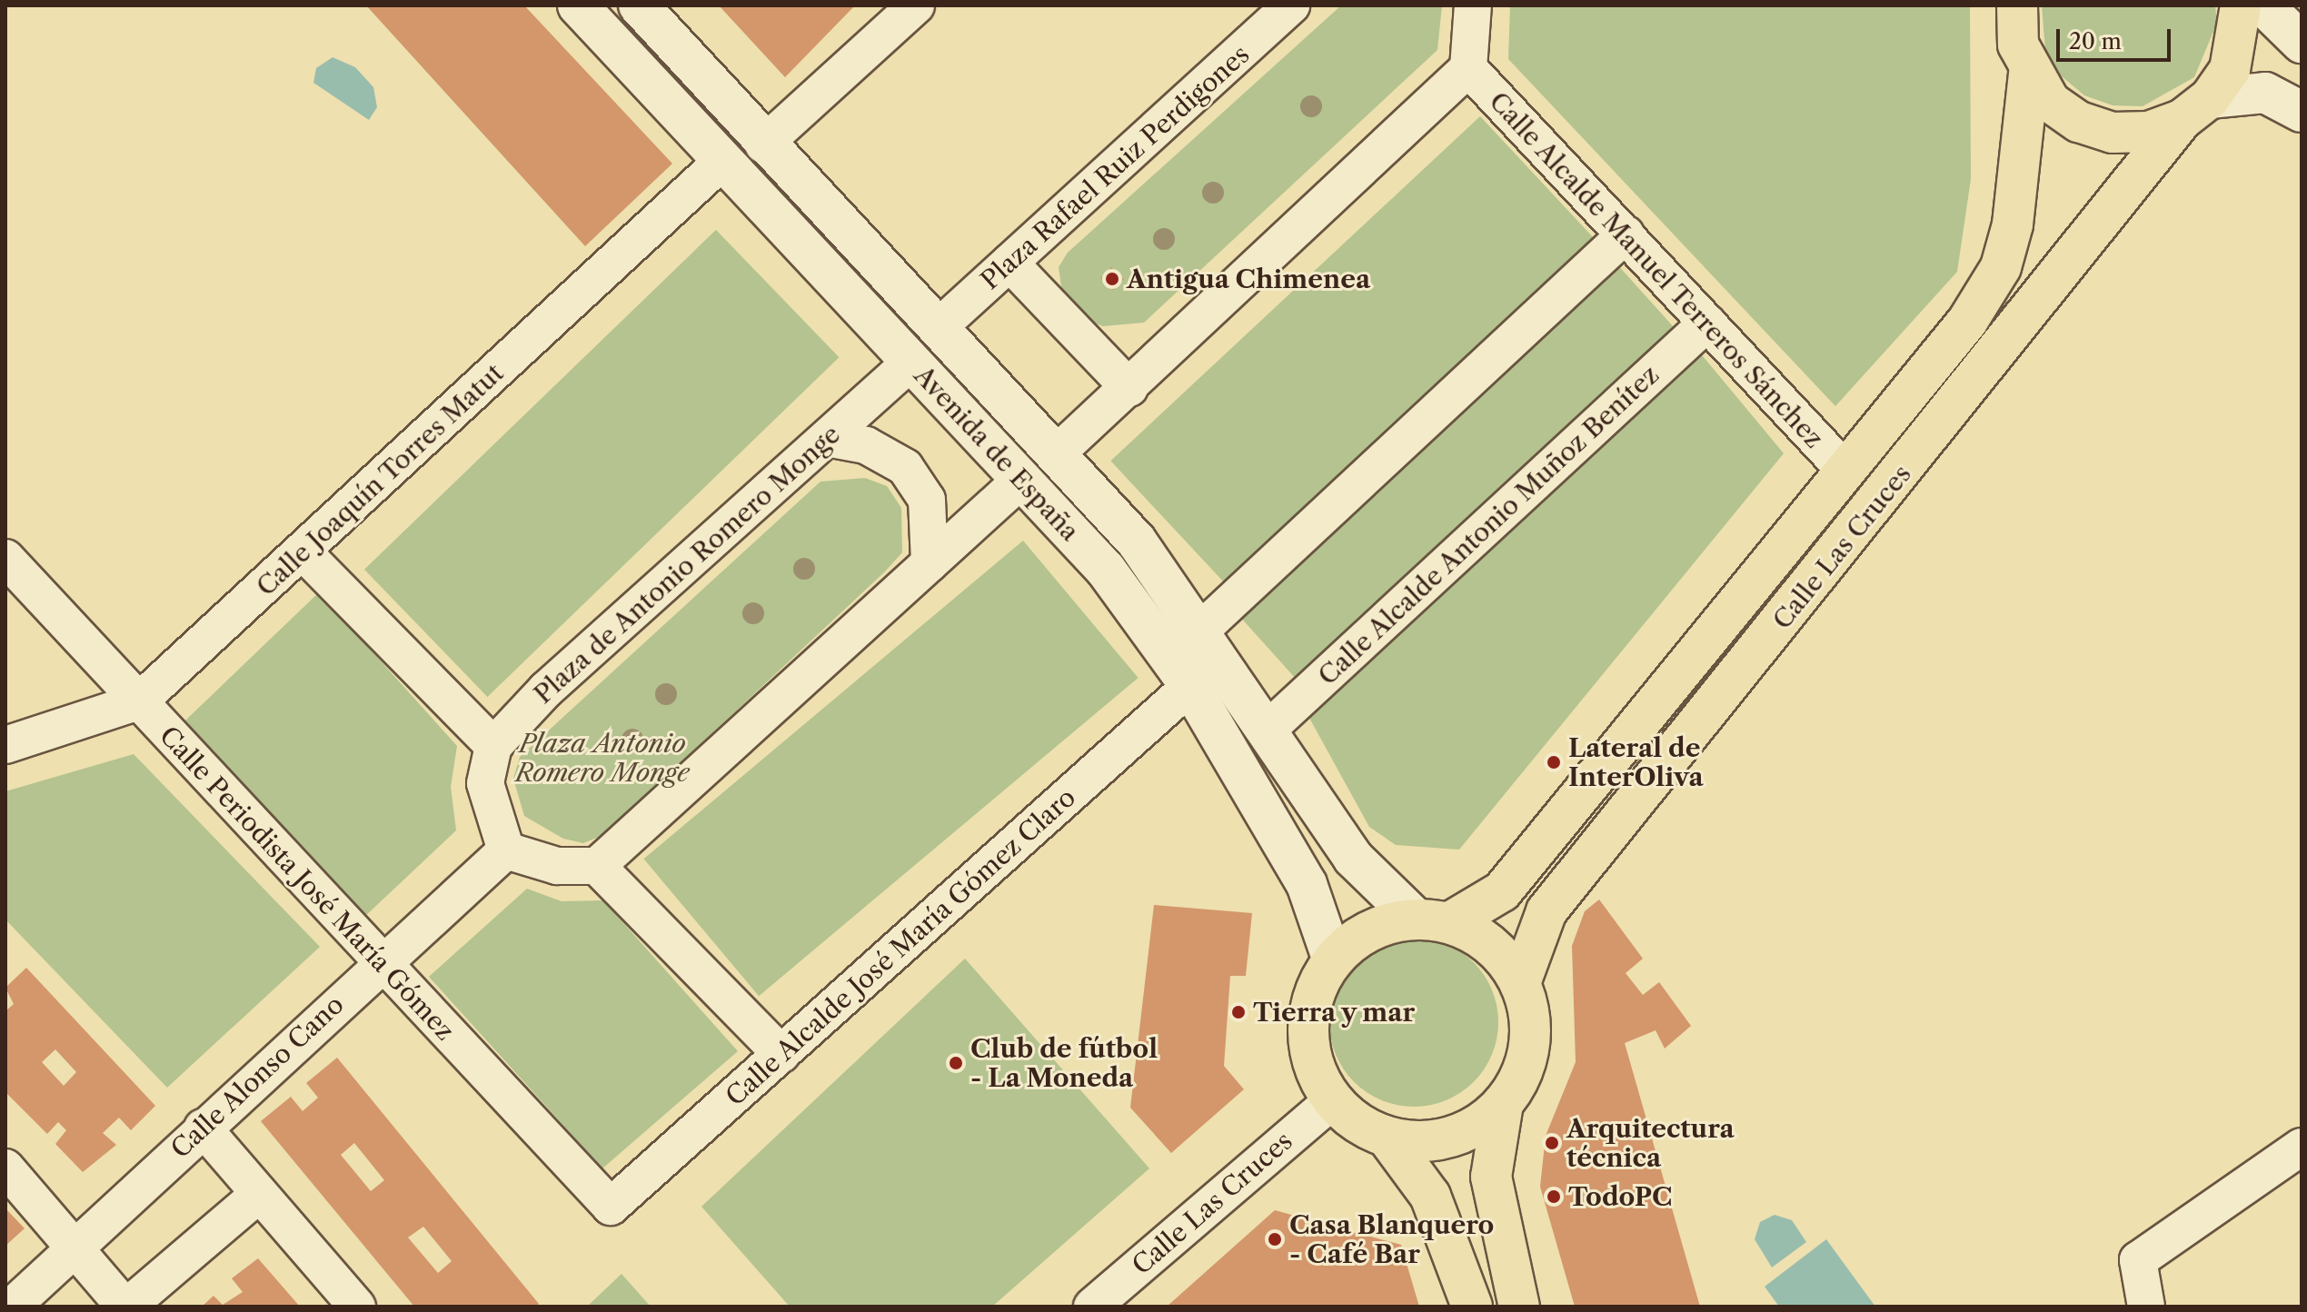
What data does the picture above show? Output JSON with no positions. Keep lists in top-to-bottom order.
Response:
{
  "streets": {
    "main road": ["Avenida de España", "Calle Las Cruces"],
    "street": [
      "Plaza Rafael Ruiz Perdigones",
      "Calle Alcalde Manuel Terreros Sánchez",
      "Calle Joaquín Torres Matut",
      "Calle Alcalde Antonio Muñoz Benítez",
      "Plaza de Antonio Romero Monge",
      "Calle Periodista José María Gómez",
      "Calle Alcalde José María Gómez Claro",
      "Calle Alonso Cano"
    ]
  },
  "crossings": [
    ["Plaza Rafael Ruiz Perdigones", "Avenida de España"],
    ["Calle Alcalde Manuel Terreros Sánchez", "Calle Alcalde Antonio Muñoz Benítez"],
    ["Calle Alcalde Manuel Terreros Sánchez", "Calle Las Cruces"],
    ["Avenida de España", "Calle Joaquín Torres Matut"],
    ["Avenida de España", "Calle Alcalde Antonio Muñoz Benítez"],
    ["Avenida de España", "Calle Las Cruces"],
    ["Avenida de España", "Plaza de Antonio Romero Monge"],
    ["Avenida de España", "Calle Alcalde José María Gómez Claro"],
    ["Calle Joaquín Torres Matut", "Calle Periodista José María Gómez"],
    ["Calle Periodista José María Gómez", "Calle Alcalde José María Gómez Claro"],
    ["Calle Periodista José María Gómez", "Calle Alonso Cano"]
  ],
  "parks": ["Plaza Antonio Romero Monge"],
  "places": [
    "Antigua Chimenea",
    "Lateral de InterOliva",
    "Tierra y mar",
    "Club de fútbol - La Moneda",
    "Arquitectura técnica",
    "TodoPC",
    "Casa Blanquero - Café Bar"
  ],
  "scale_bar": "20 m"
}
